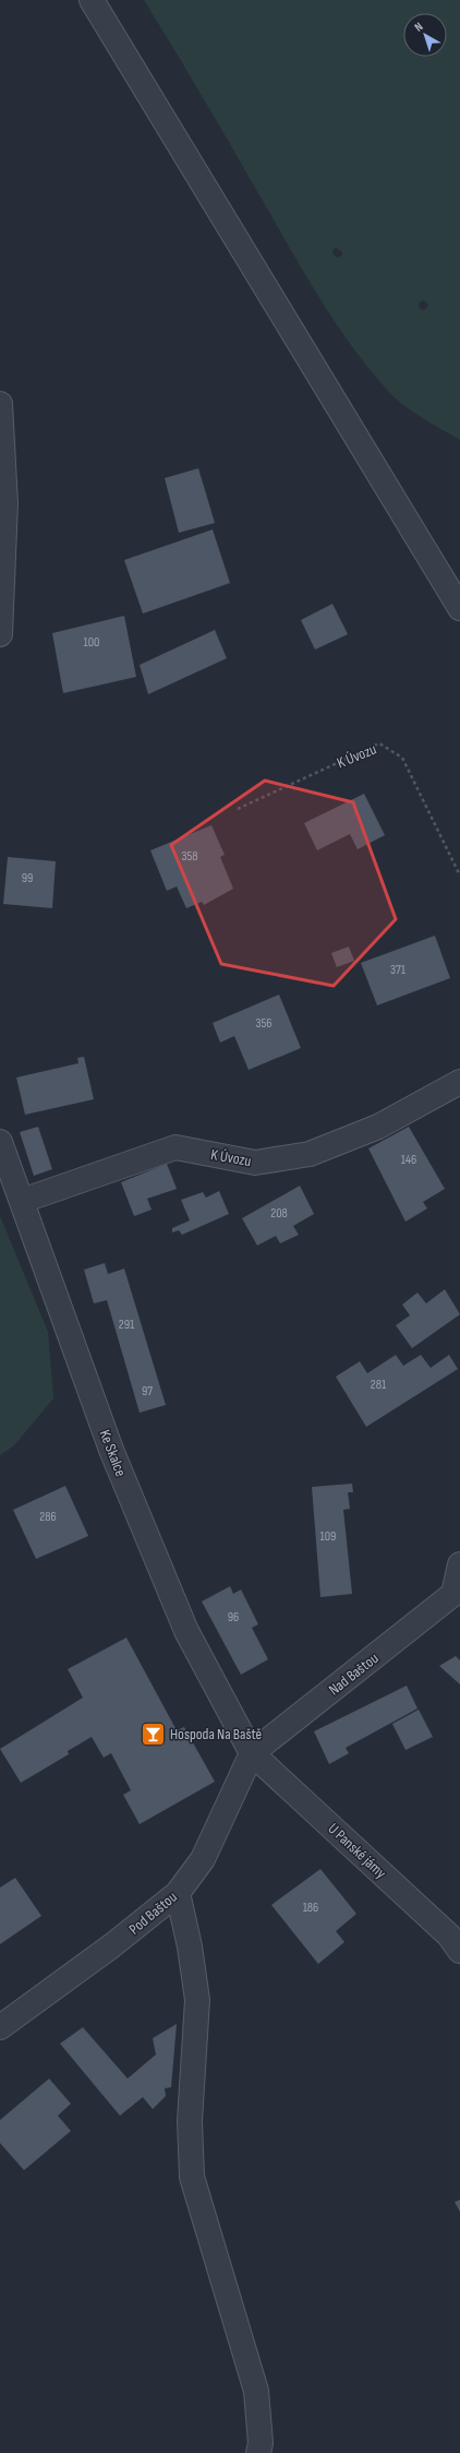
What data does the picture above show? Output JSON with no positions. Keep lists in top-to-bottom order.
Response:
{
  "streets": {
    "street": [
      "K Úvozu",
      "Ke Skalce",
      "Nad Baštou",
      "U Panské jámy",
      "Pod Baštou"
    ]
  },
  "crossings": [
    ["K Úvozu", "Ke Skalce"],
    ["Ke Skalce", "Nad Baštou"],
    ["Ke Skalce", "U Panské jámy"],
    ["Ke Skalce", "Pod Baštou"],
    ["Nad Baštou", "U Panské jámy"],
    ["Nad Baštou", "Pod Baštou"],
    ["U Panské jámy", "Pod Baštou"]
  ],
  "places": {
    "bar": ["Hospoda Na Baště"]
  },
  "house_numbers": [
    "100",
    "358",
    "99",
    "371",
    "356",
    "146",
    "208",
    "291",
    "281",
    "97",
    "286",
    "109",
    "96",
    "186"
  ],
  "north": "top left"
}
